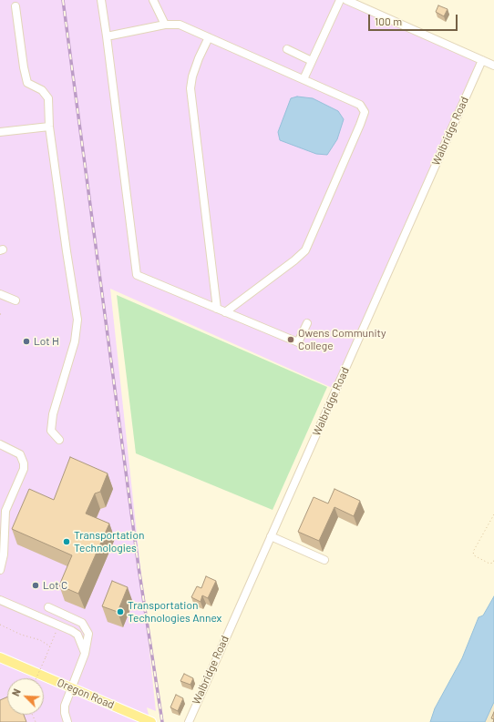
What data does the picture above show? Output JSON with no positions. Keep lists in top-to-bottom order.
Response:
{
  "streets": {
    "main road": ["Oregon Road"],
    "street": ["Walbridge Road"]
  },
  "places": [
    "Owens Community College",
    "Lot H",
    "Transportation Technologies",
    "Lot C",
    "Transportation Technologies Annex"
  ],
  "scale_bar": "100 m",
  "north": "top left"
}
